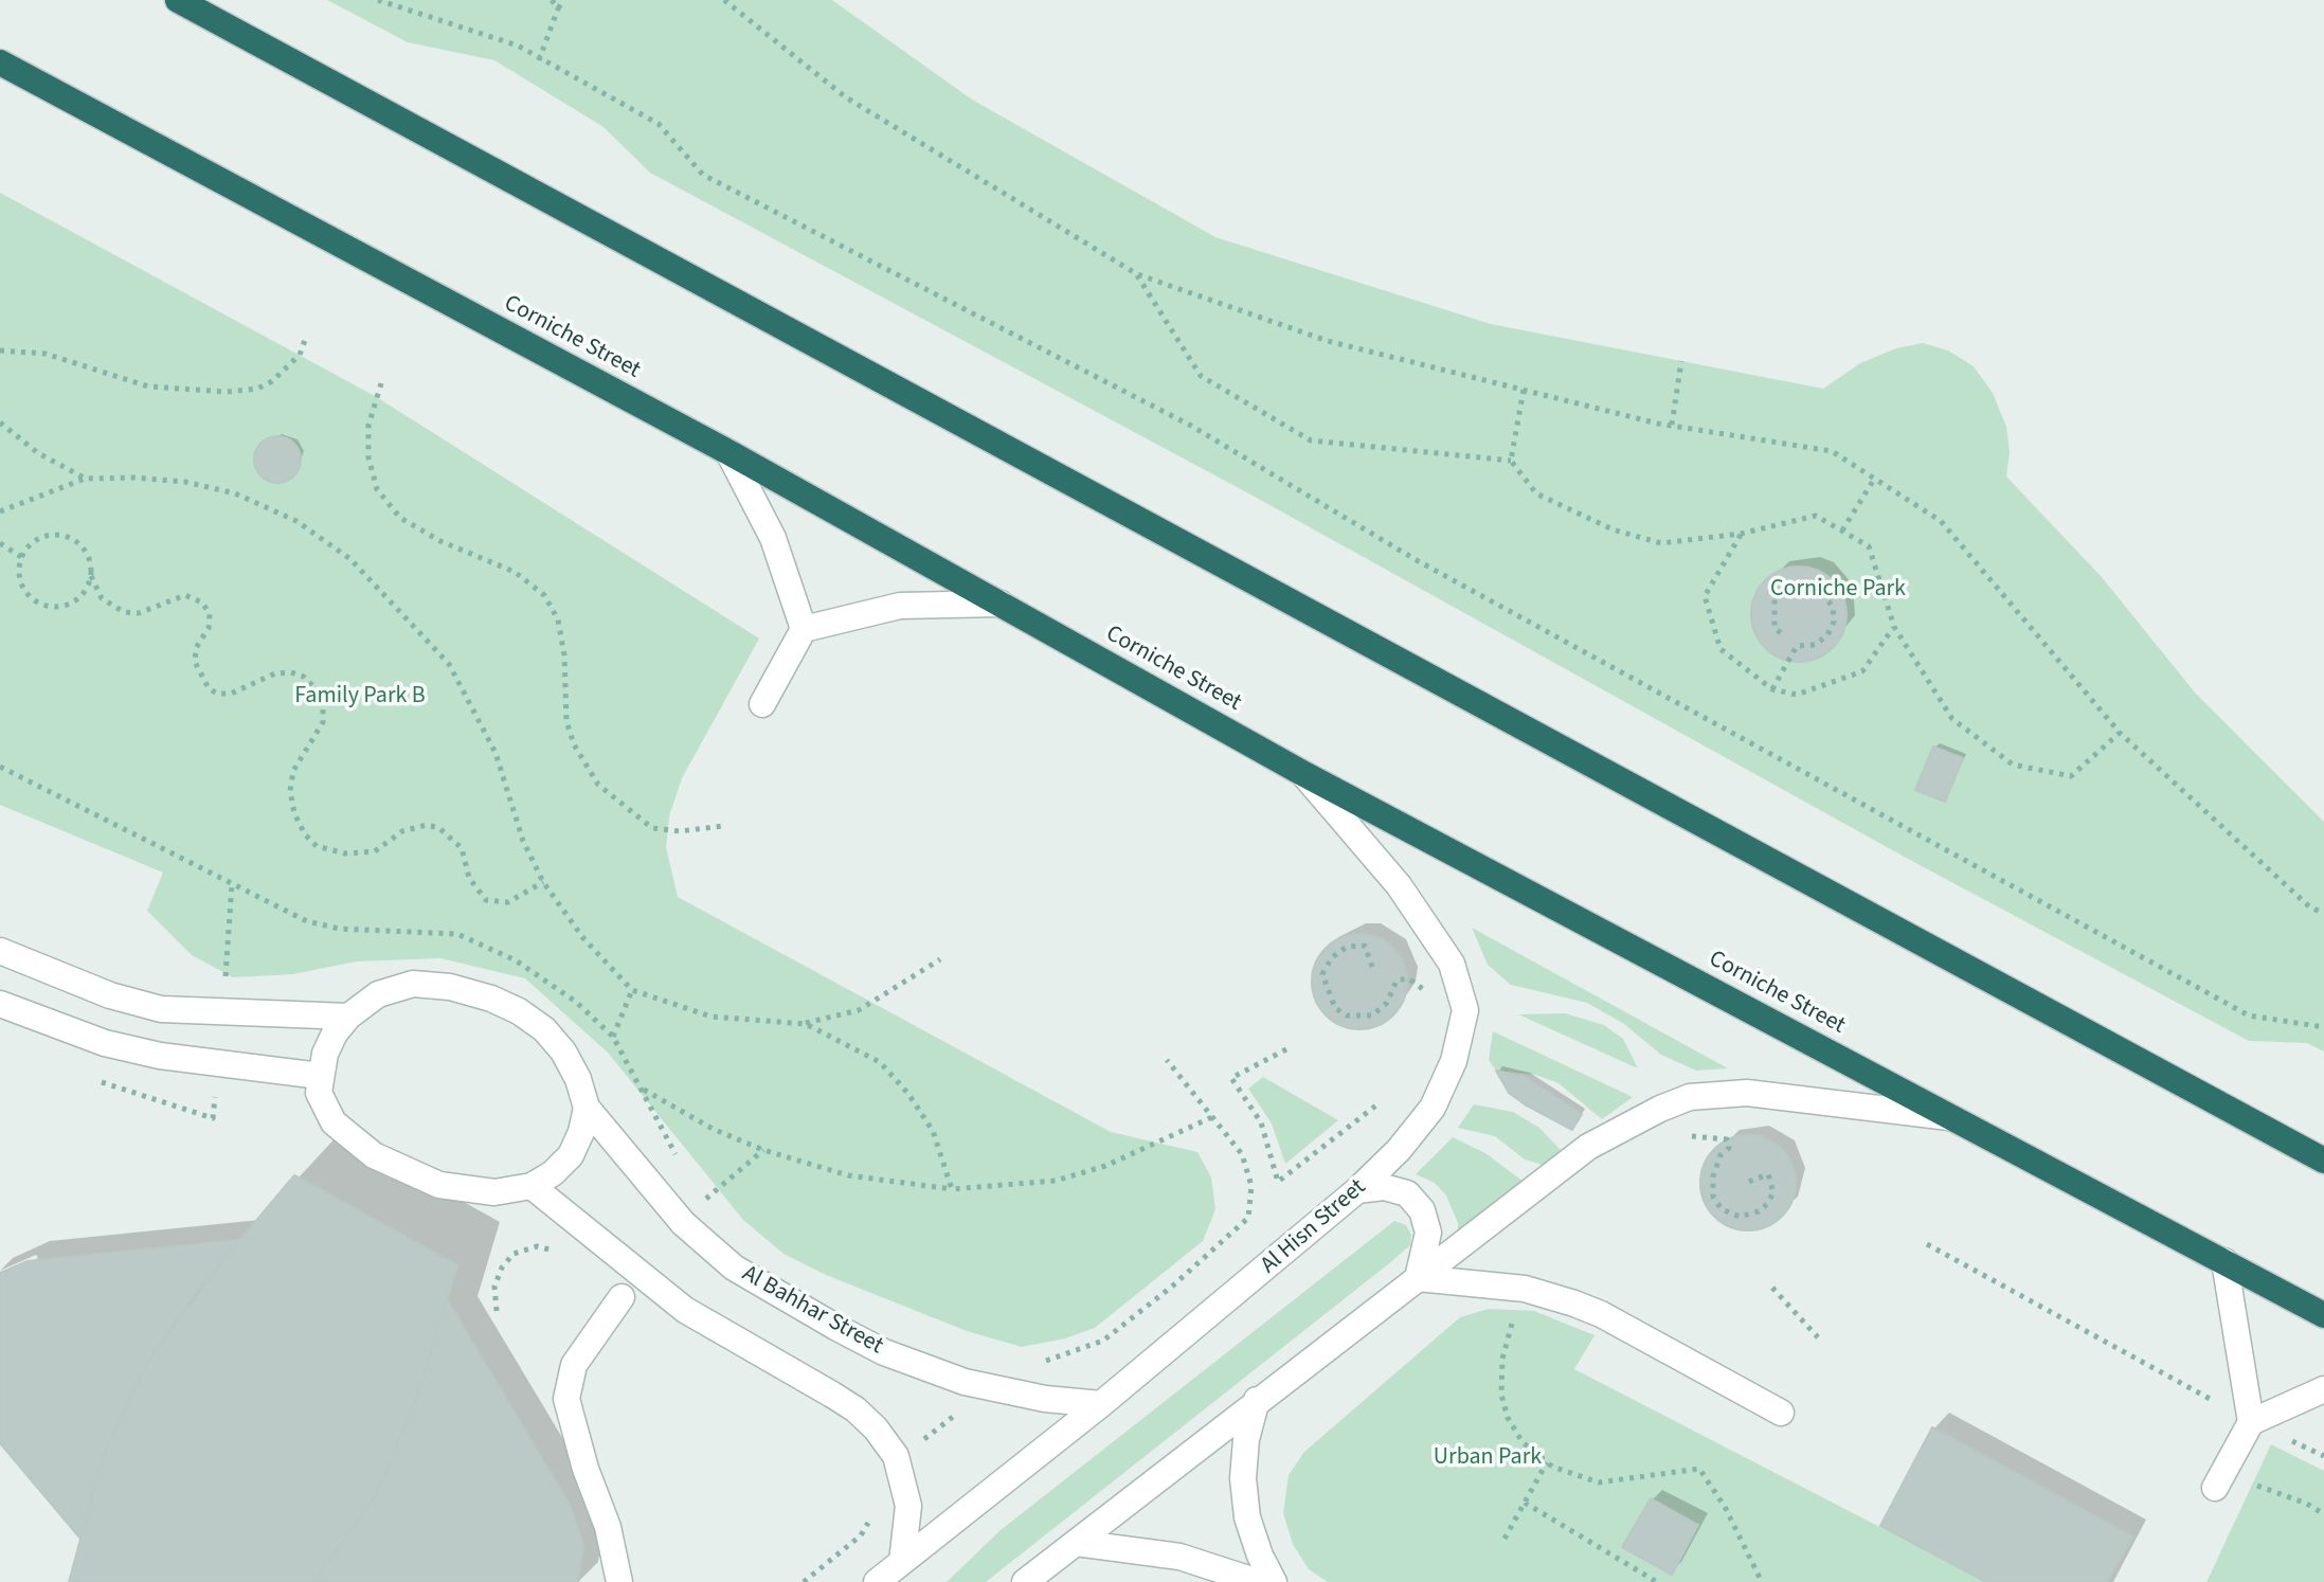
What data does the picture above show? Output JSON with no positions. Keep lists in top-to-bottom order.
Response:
{
  "streets": {
    "highway": ["Corniche Street"],
    "street": ["Al Hisn Street", "Al Bahhar Street"]
  },
  "crossings": [
    ["Corniche Street", "Al Hisn Street"],
    ["Al Hisn Street", "Al Bahhar Street"]
  ],
  "parks": ["Corniche Park", "Family Park B", "Urban Park"]
}
